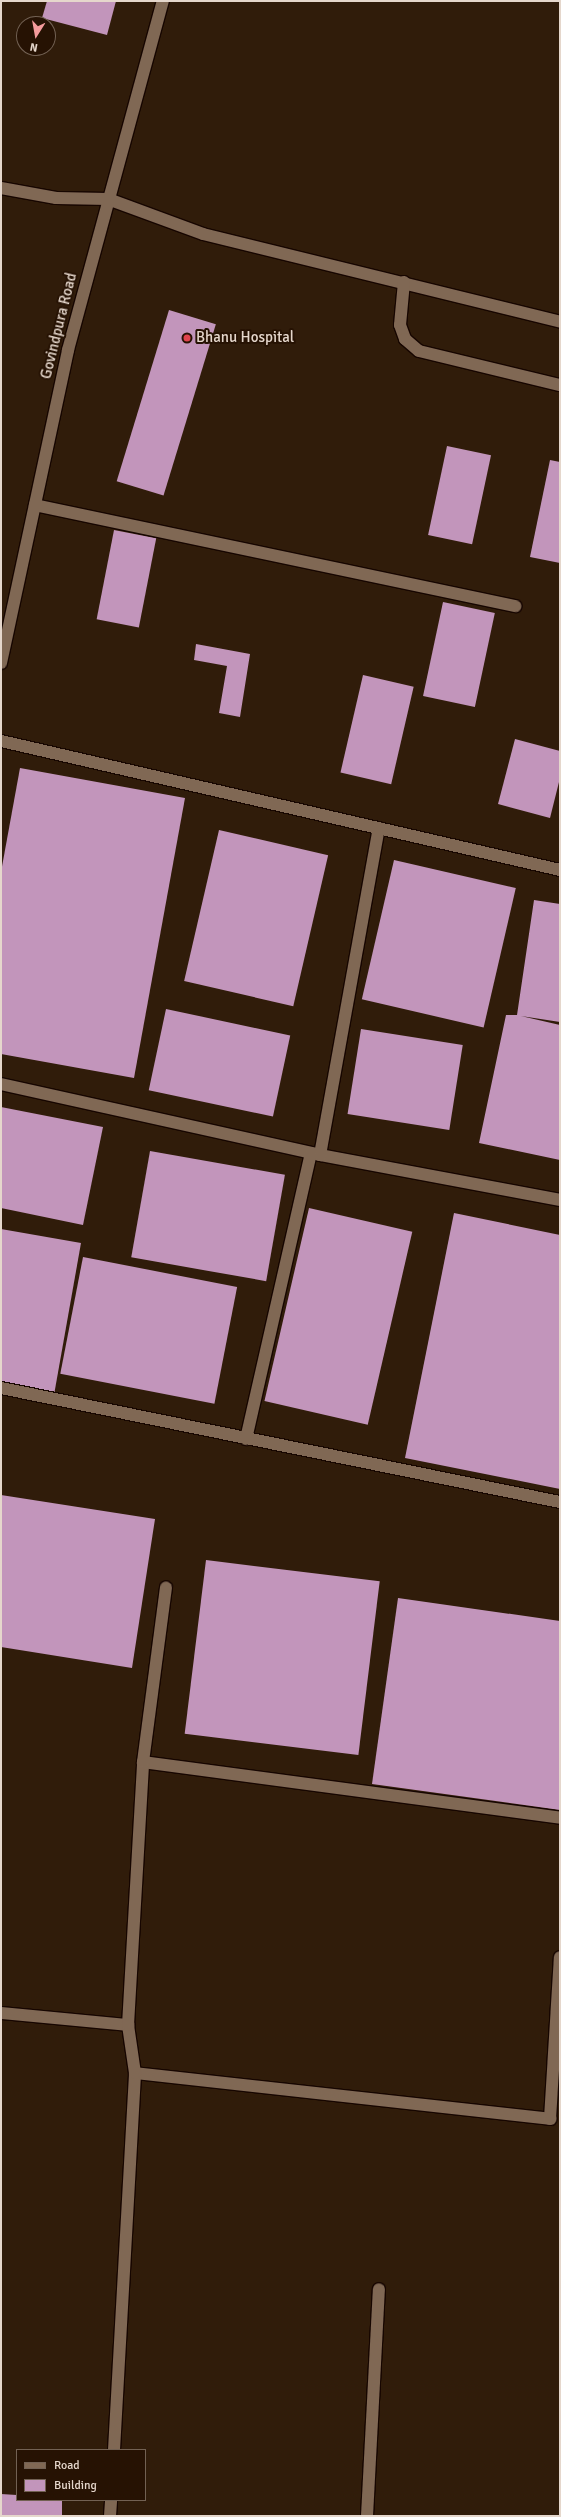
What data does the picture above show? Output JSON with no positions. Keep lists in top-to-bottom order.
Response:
{
  "streets": {
    "street": ["Govindpura Road"]
  },
  "places": ["Bhanu Hospital"],
  "legend": ["Road", "Building"],
  "north": "bottom"
}
